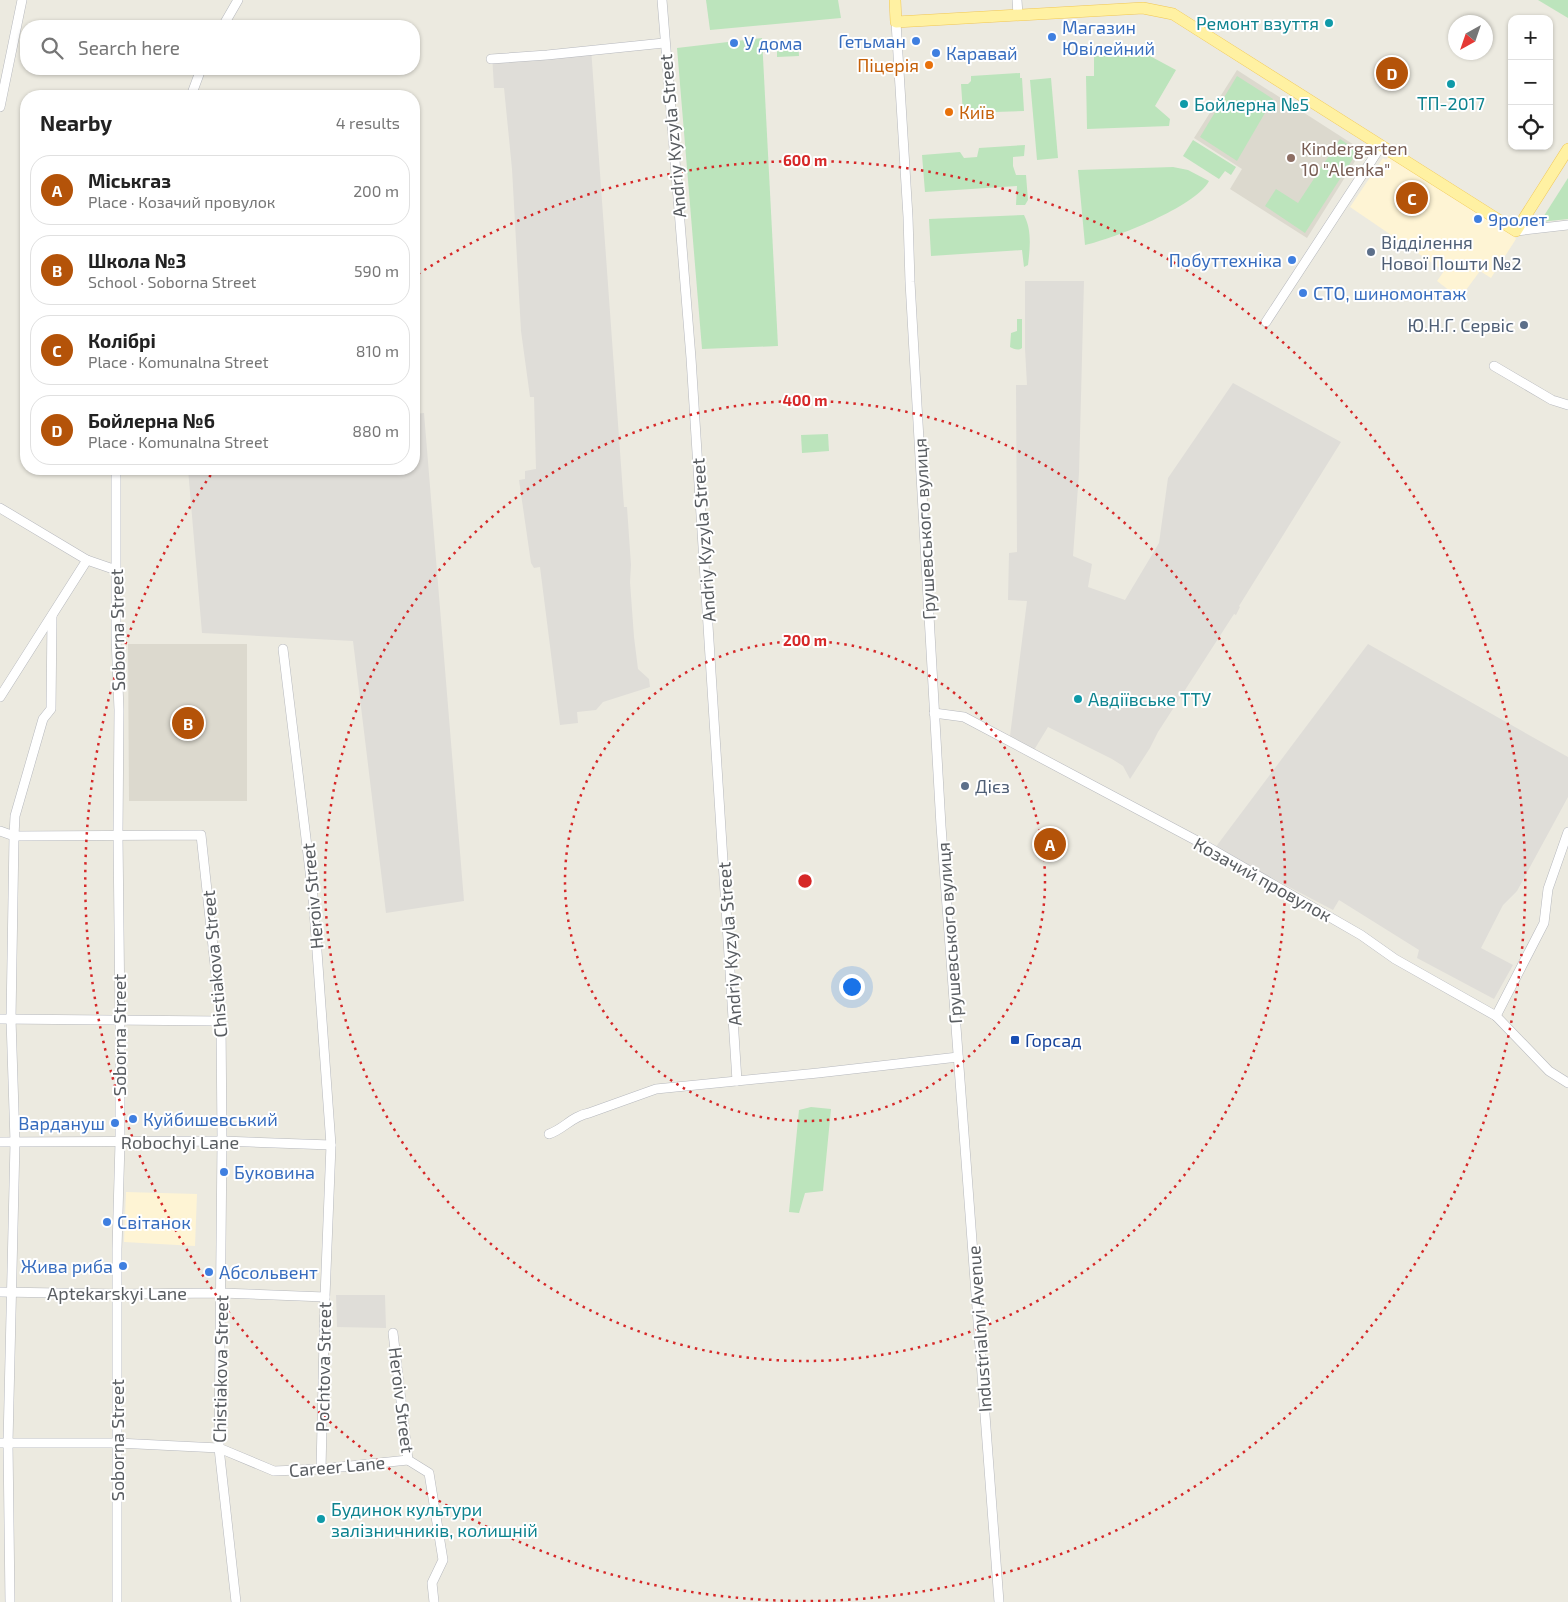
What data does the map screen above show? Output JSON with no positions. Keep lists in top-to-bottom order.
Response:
{
  "streets": {
    "main road": ["Грушевського вулиця"],
    "street": [
      "Andriy Kyzyla Street",
      "Soborna Street",
      "Козачий провулок",
      "Heroiv Street",
      "Chistiakova Street",
      "Robochyi Lane",
      "Aptekarskyi Lane",
      "Industrialnyi Avenue",
      "Pochtova Street",
      "Career Lane"
    ]
  },
  "crossings": [
    ["Грушевського вулиця", "Козачий провулок"],
    ["Грушевського вулиця", "Industrialnyi Avenue"],
    ["Soborna Street", "Chistiakova Street"],
    ["Soborna Street", "Robochyi Lane"],
    ["Soborna Street", "Aptekarskyi Lane"],
    ["Soborna Street", "Career Lane"],
    ["Heroiv Street", "Robochyi Lane"],
    ["Heroiv Street", "Pochtova Street"],
    ["Heroiv Street", "Career Lane"],
    ["Chistiakova Street", "Robochyi Lane"],
    ["Chistiakova Street", "Aptekarskyi Lane"],
    ["Chistiakova Street", "Career Lane"],
    ["Robochyi Lane", "Pochtova Street"],
    ["Aptekarskyi Lane", "Pochtova Street"],
    ["Pochtova Street", "Career Lane"]
  ],
  "places": {
    "other": [
      "Ремонт взуття",
      "Магазин Ювілейний",
      "Гетьман",
      "У дома",
      "Каравай",
      "Піцерія",
      "ТП-2017",
      "Бойлерна №5",
      "Київ",
      "Kindergarten 10 \"Alenka\"",
      "9ролет",
      "Відділення Нової Пошти №2",
      "Побуттехніка",
      "СТО, шиномонтаж",
      "Ю.Н.Г. Сервіс",
      "Авдіївське ТТУ",
      "Дієз",
      "Куйбишевський",
      "Вардануш",
      "Буковина",
      "Світанок",
      "Жива риба",
      "Абсольвент",
      "Будинок культури залізничників, колишній"
    ],
    "transit": ["Горсад"]
  },
  "north": "bottom left",
  "page": {
    "map_buttons": ["+", "−"],
    "search": "Search here",
    "pins": [
      "D",
      "C",
      "B",
      "A"
    ],
    "heading": ["Nearby", "4 results"],
    "list": [
      {
        "mark": "A",
        "name": "Міськгаз",
        "note": "Place · Козачий провулок",
        "value": "200 m"
      },
      {
        "mark": "B",
        "name": "Школа №3",
        "note": "School · Soborna Street",
        "value": "590 m"
      },
      {
        "mark": "C",
        "name": "Колібрі",
        "note": "Place · Komunalna Street",
        "value": "810 m"
      },
      {
        "mark": "D",
        "name": "Бойлерна №6",
        "note": "Place · Komunalna Street",
        "value": "880 m"
      }
    ]
  },
  "rings": ["600 m", "400 m", "200 m"]
}
